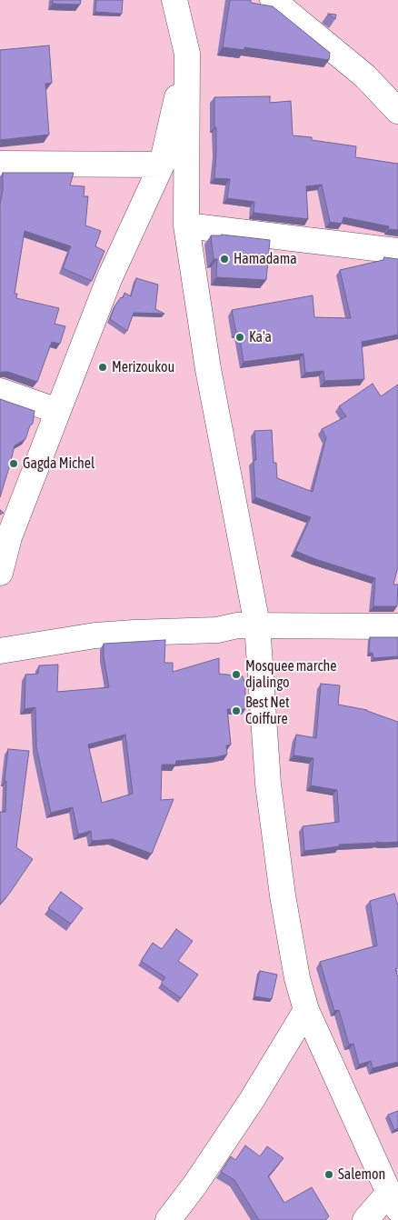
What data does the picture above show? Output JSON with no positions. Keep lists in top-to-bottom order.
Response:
{
  "places": [
    "Hamadama",
    "Ka'a",
    "Merizoukou",
    "Gagda Michel",
    "Mosquee marche djalingo",
    "Best Net Coiffure",
    "Salemon"
  ]
}
